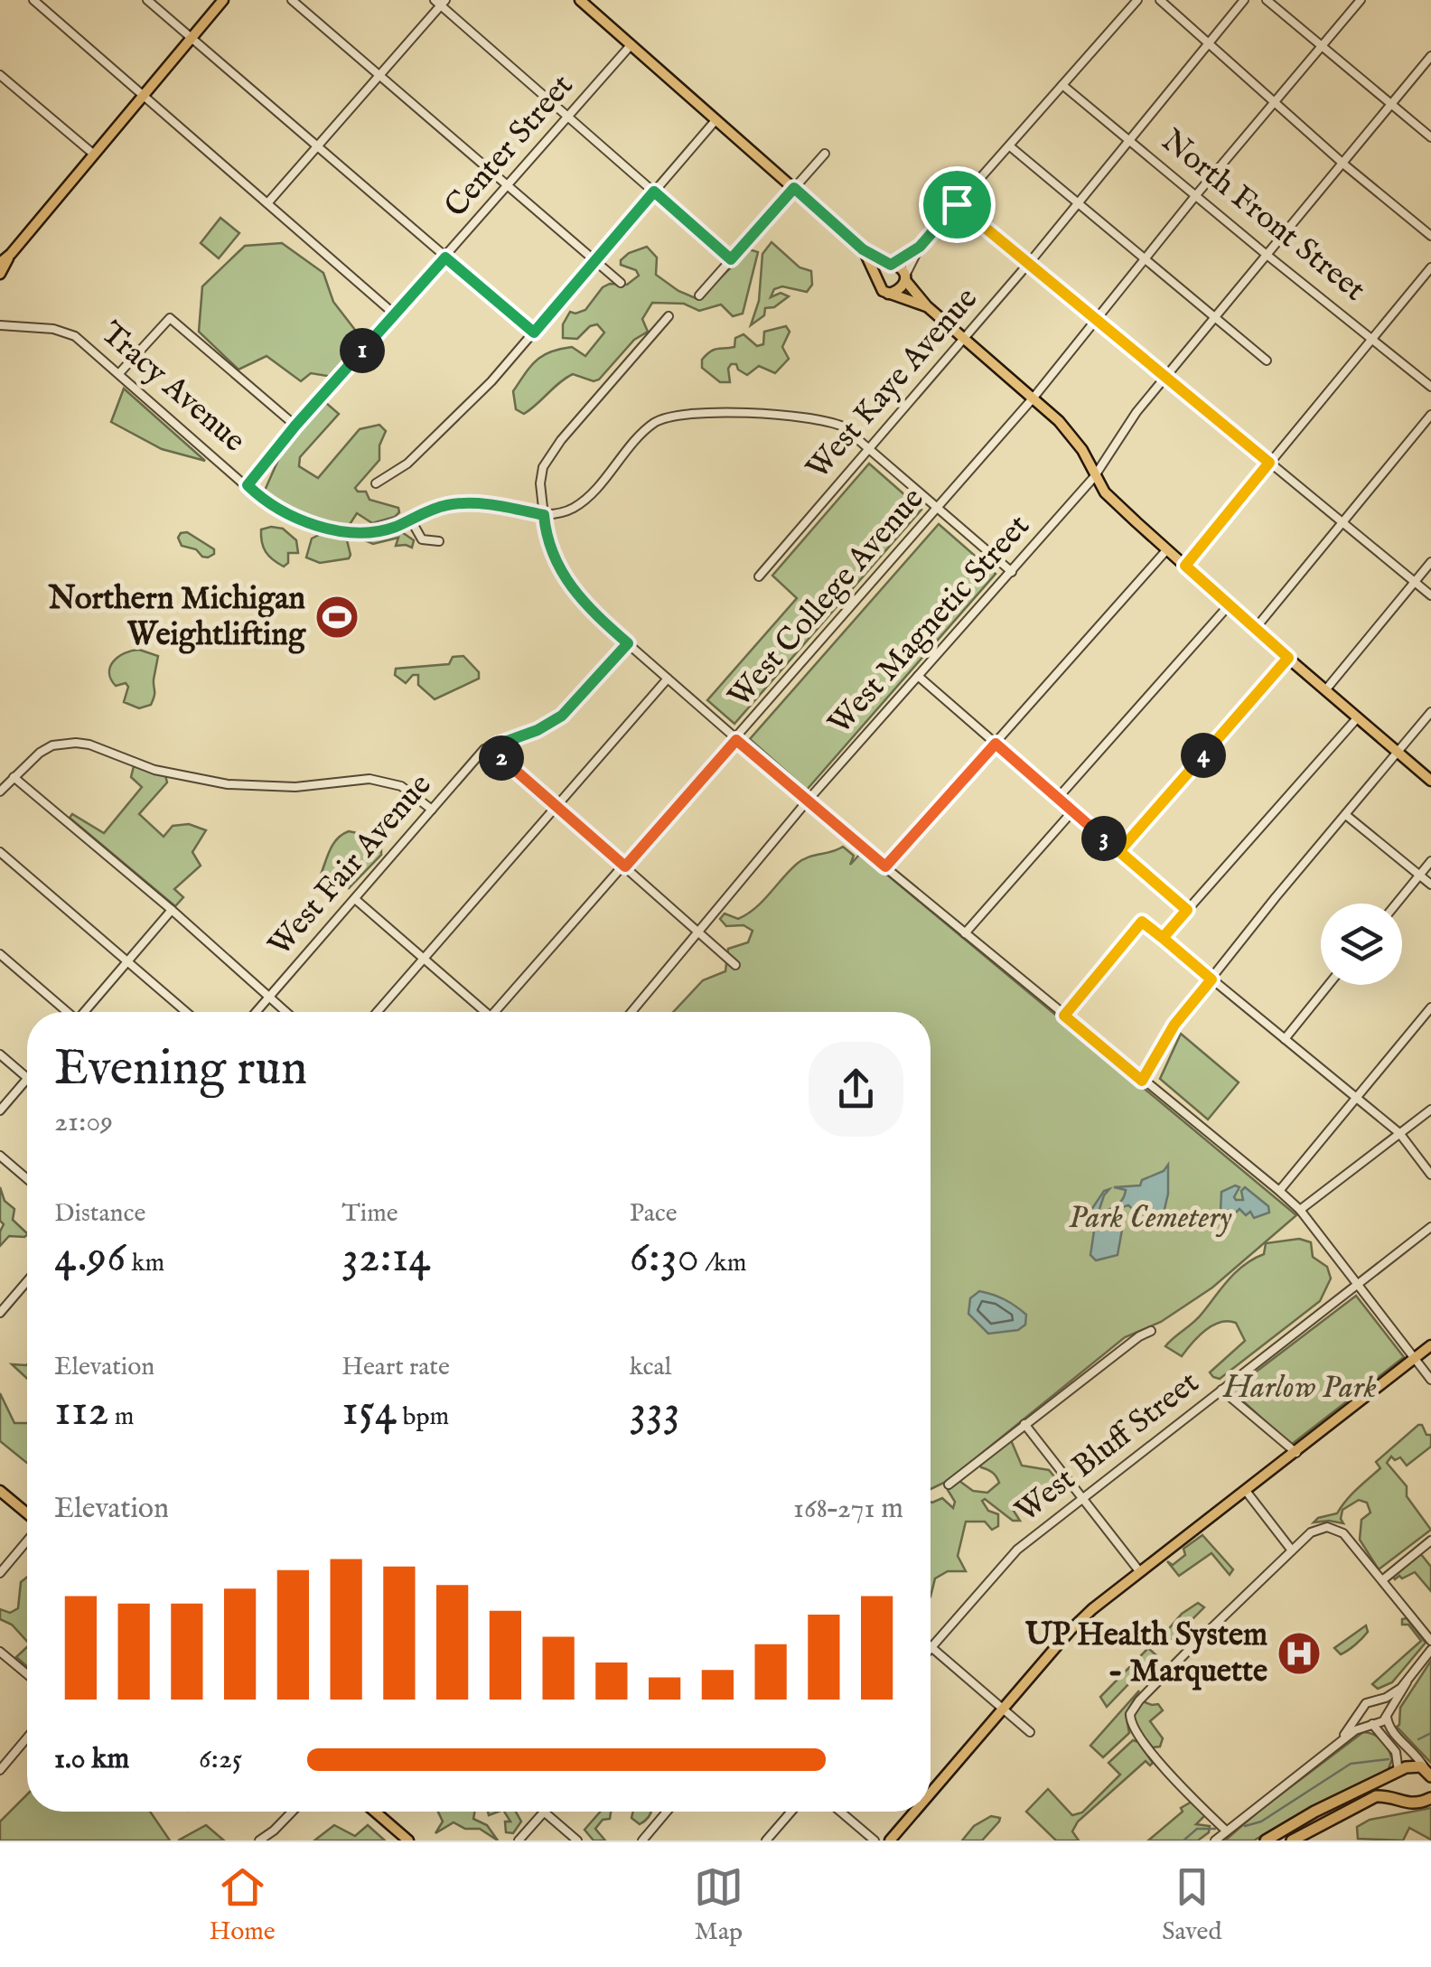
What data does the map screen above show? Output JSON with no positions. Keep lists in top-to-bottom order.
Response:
{
  "streets": {
    "street": [
      "Center Street",
      "North Front Street",
      "West Kaye Avenue",
      "Tracy Avenue",
      "West College Avenue",
      "West Magnetic Street",
      "West Fair Avenue",
      "West Bluff Street"
    ]
  },
  "crossings": [
    ["Center Street", "Tracy Avenue"],
    ["North Front Street", "West Kaye Avenue"],
    ["North Front Street", "West College Avenue"],
    ["North Front Street", "West Magnetic Street"]
  ],
  "parks": ["Park Cemetery", "Harlow Park"],
  "places": {
    "sports": ["Northern Michigan Weightlifting"],
    "hospital": ["UP Health System - Marquette"]
  },
  "page": {
    "pins": [
      "1",
      "4",
      "2",
      "3"
    ],
    "heading": ["Evening run", "21:09"],
    "stats": [
      ["Distance", "4.96 km"],
      ["Time", "32:14"],
      ["Pace", "6:30 /km"],
      ["Elevation", "112 m"],
      ["Heart rate", "154 bpm"],
      ["kcal", "333"]
    ],
    "chart": ["Elevation", "168–271 m"],
    "list": [
      {
        "name": "1.0 km",
        "note": "6:25"
      }
    ],
    "tabs": ["Home", "Map", "Saved"]
  }
}
